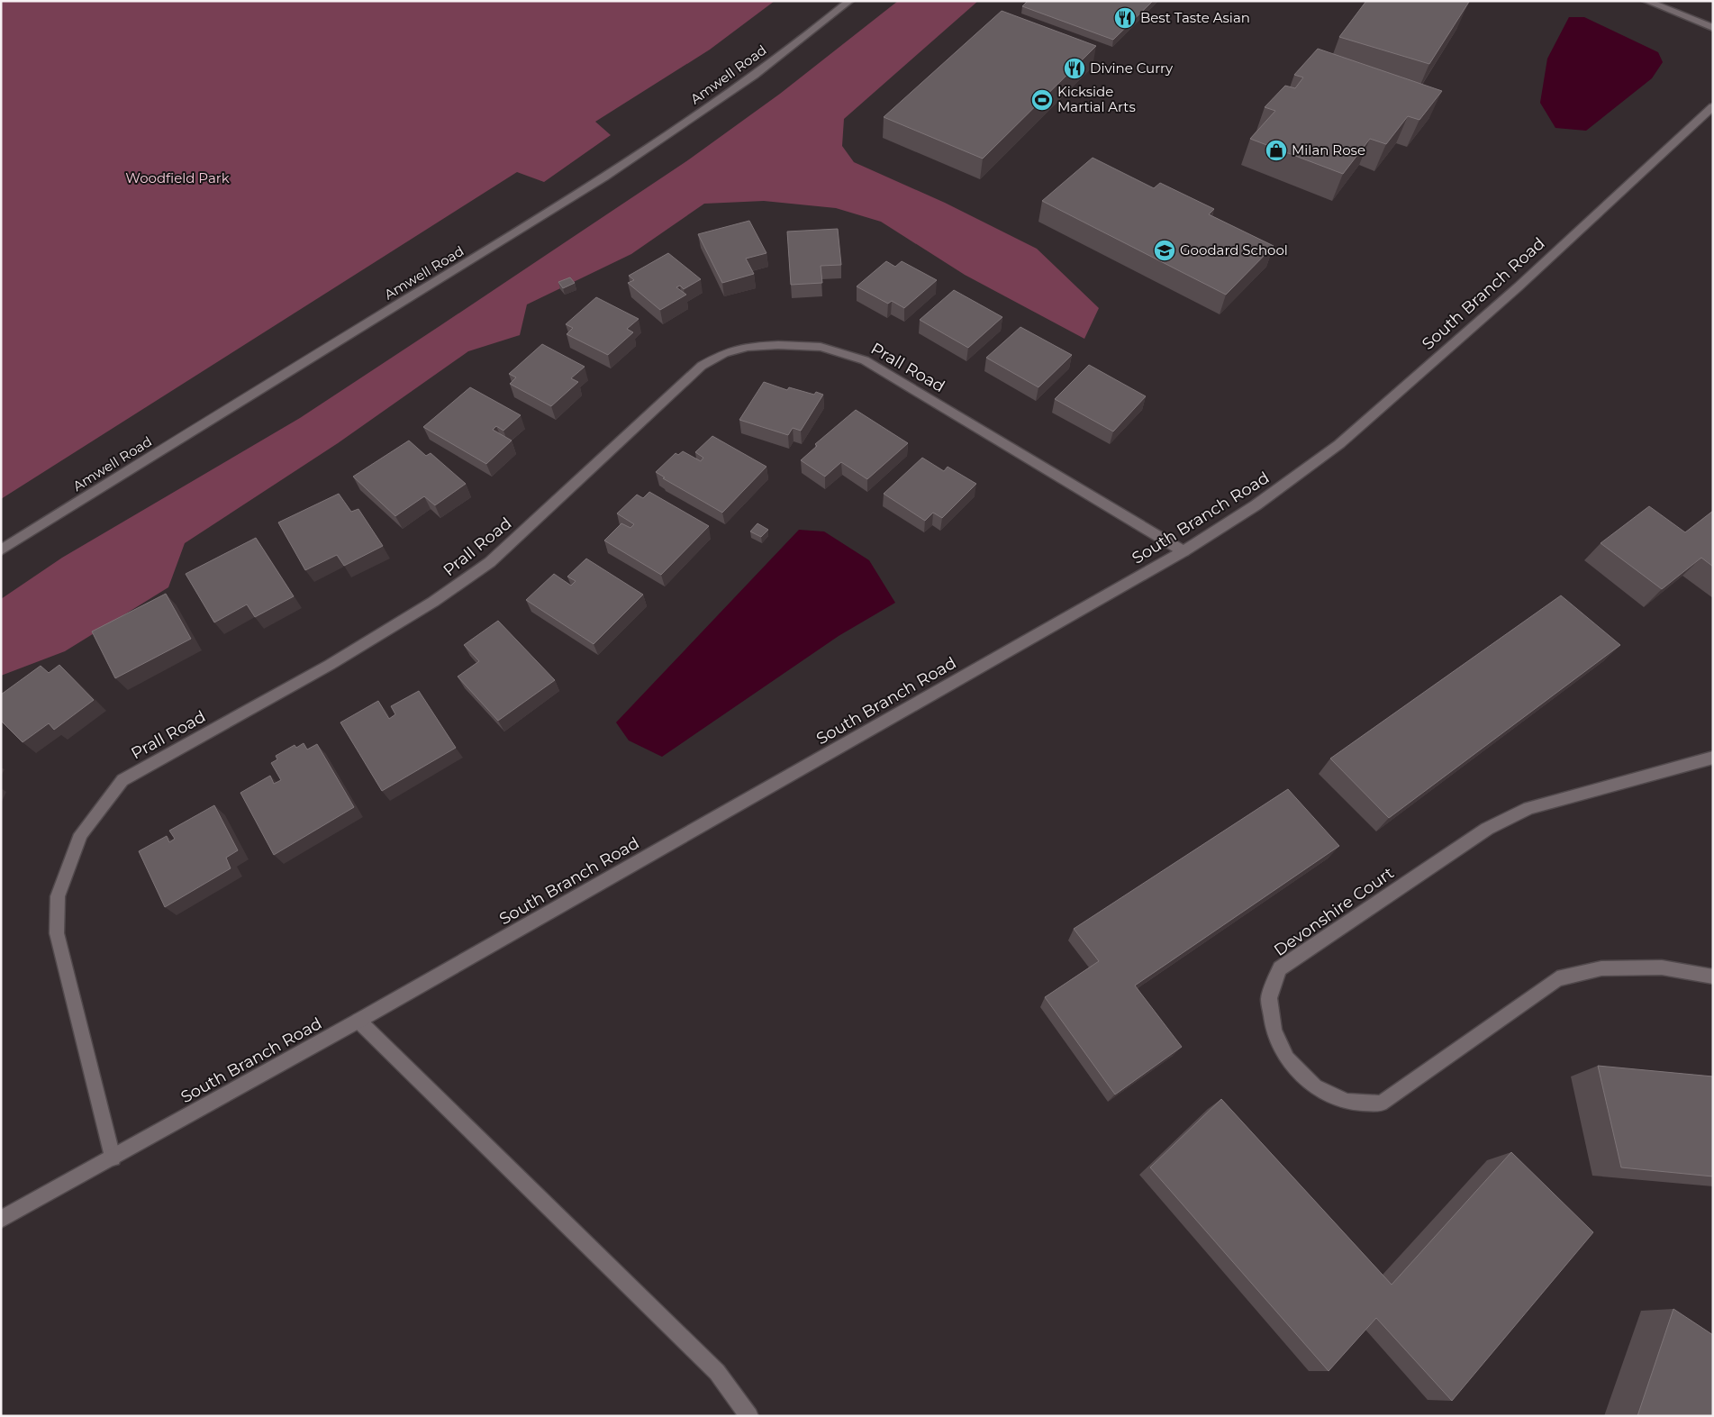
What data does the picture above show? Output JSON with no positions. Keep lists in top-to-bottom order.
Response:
{
  "streets": {
    "street": [
      "Amwell Road",
      "South Branch Road",
      "Prall Road",
      "Devonshire Court"
    ]
  },
  "crossings": [
    ["South Branch Road", "Prall Road"]
  ],
  "parks": ["Woodfield Park"],
  "places": {
    "restaurant": ["Best Taste Asian", "Divine Curry"],
    "sports": ["Kickside Martial Arts"],
    "shop": ["Milan Rose"],
    "school or university": ["Goodard School"]
  }
}
